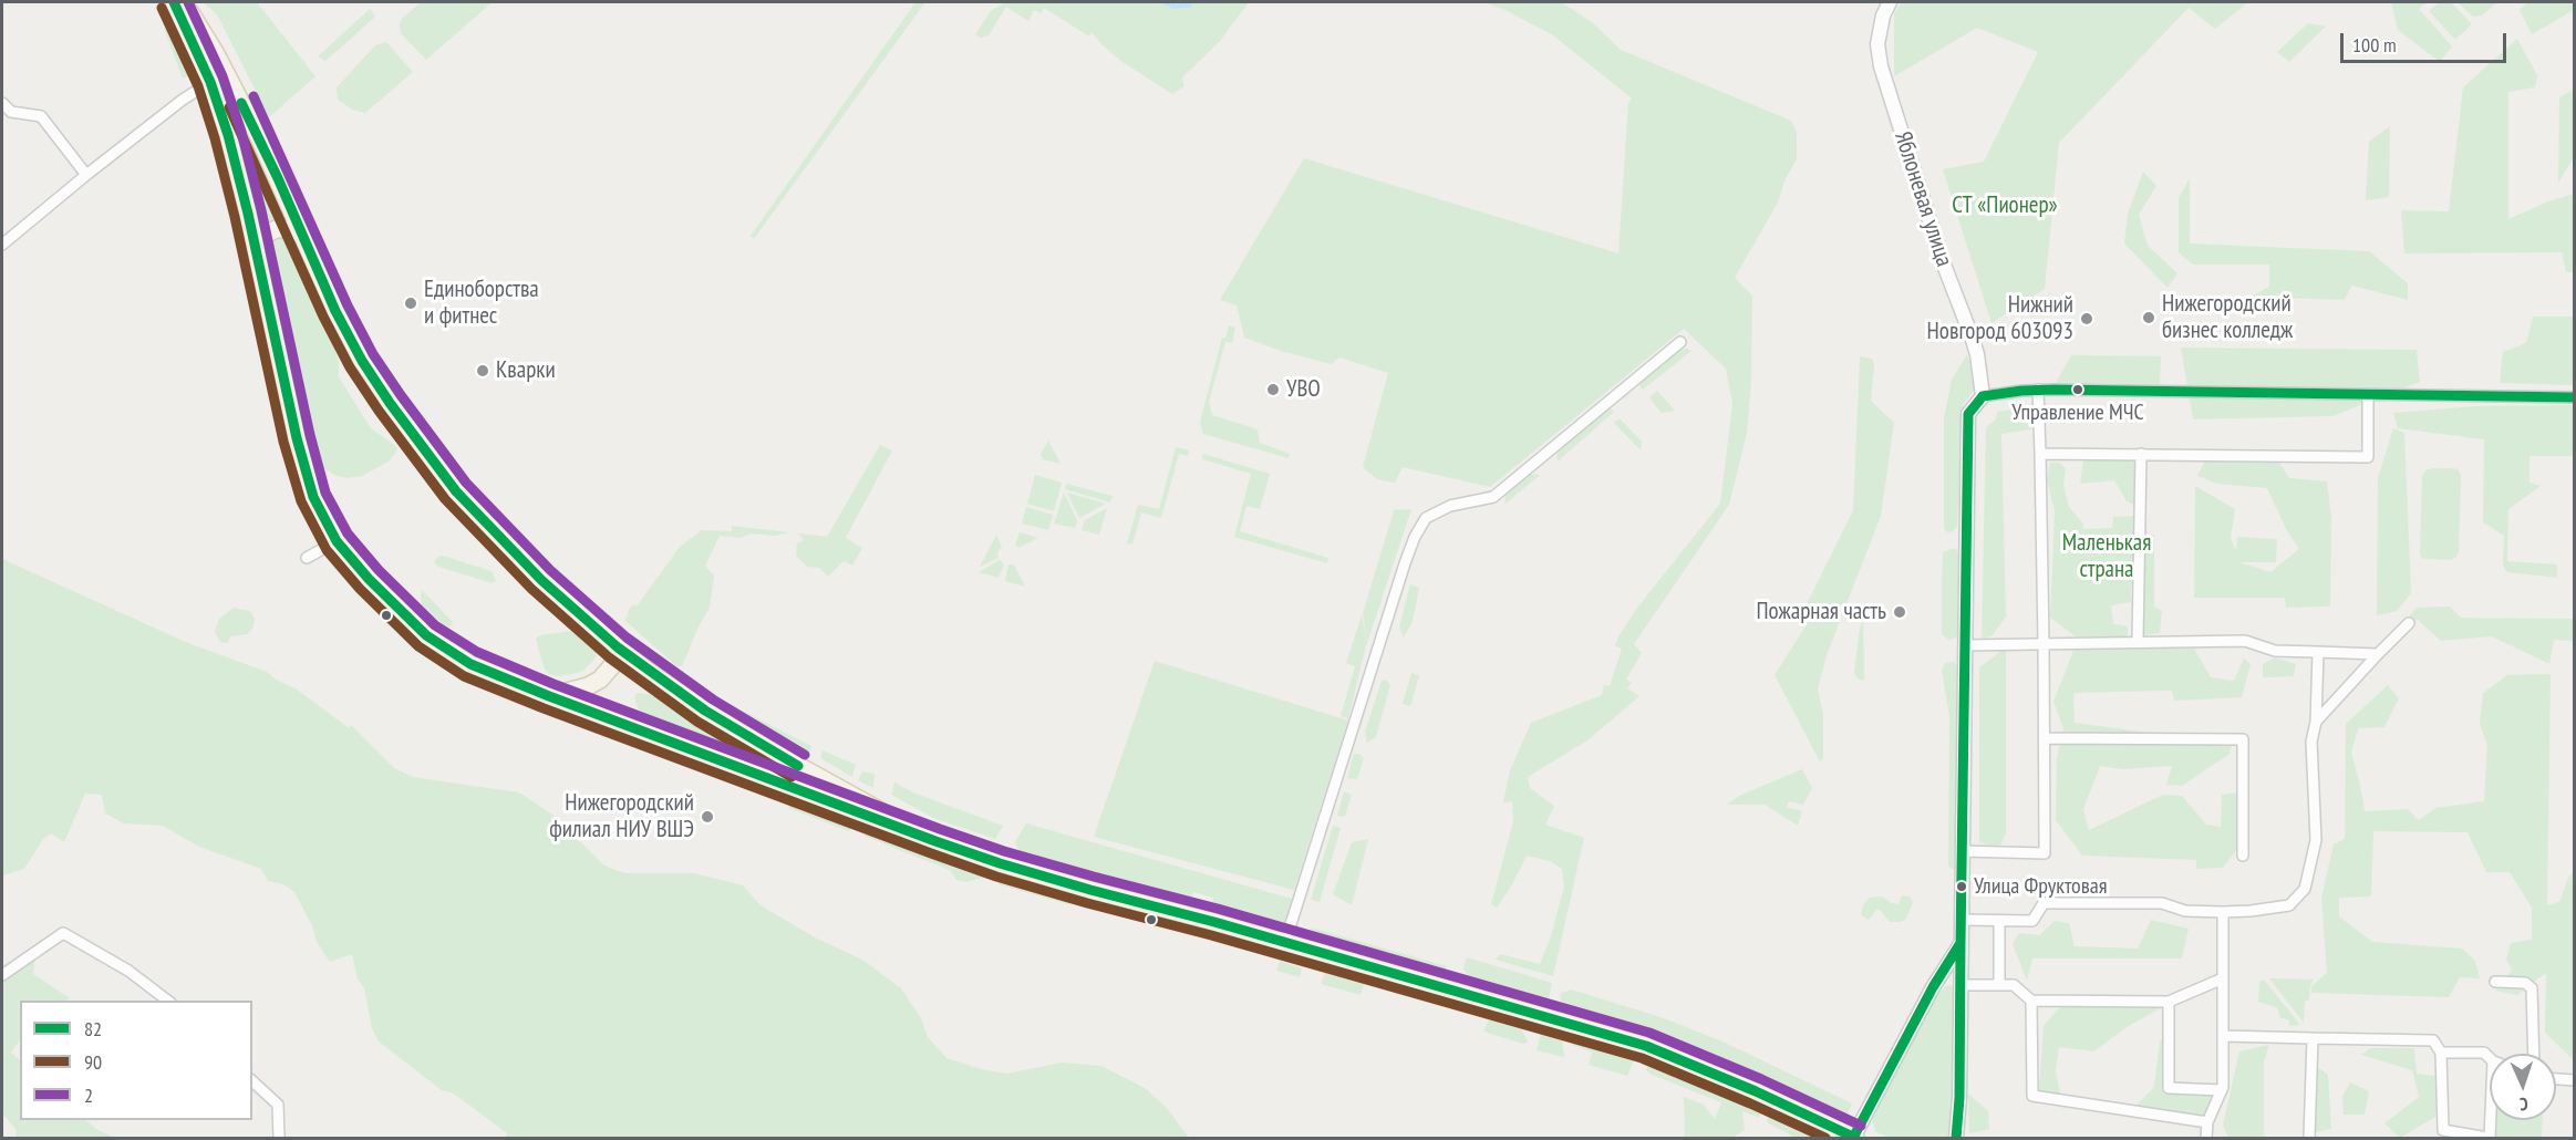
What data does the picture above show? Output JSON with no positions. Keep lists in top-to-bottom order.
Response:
{
  "streets": {
    "street": ["Яблоневая улица"]
  },
  "parks": ["СТ «Пионер»", "Маленькая страна"],
  "places": [
    "Единоборства и фитнес",
    "Нижегородский бизнес колледж",
    "Нижний Новгород 603093",
    "Кварки",
    "УВО",
    "Управление МЧС",
    "Пожарная часть",
    "Нижегородский филиал НИУ ВШЭ",
    "Улица Фруктовая"
  ],
  "lines": ["transit line 82", "transit line 2", "transit line 90"],
  "legend": ["82", "90", "2"],
  "scale_bar": "100 m",
  "north": "bottom"
}
